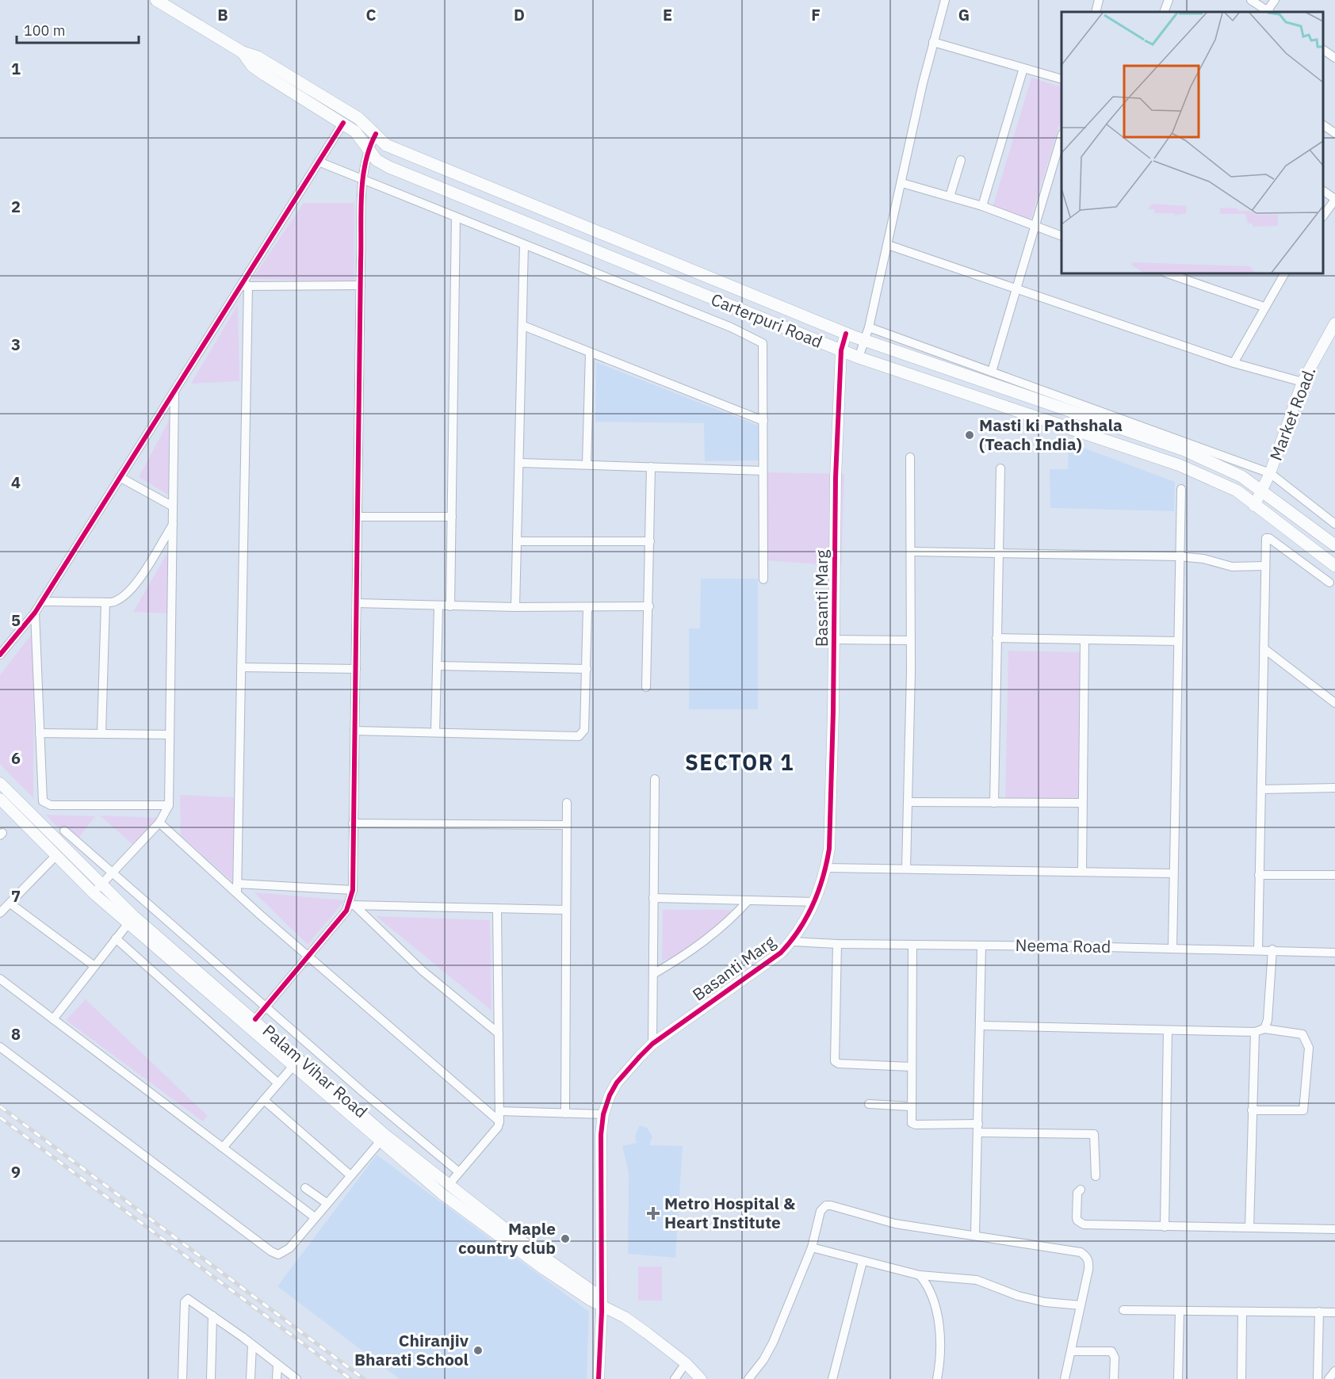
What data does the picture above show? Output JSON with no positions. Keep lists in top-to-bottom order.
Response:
{
  "streets": {
    "main road": ["Carterpuri Road"],
    "street": [
      "Market Road.",
      "Basanti Marg",
      "Neema Road",
      "Palam Vihar Road"
    ]
  },
  "crossings": [
    ["Carterpuri Road", "Market Road."],
    ["Carterpuri Road", "Basanti Marg"],
    ["Basanti Marg", "Neema Road"],
    ["Basanti Marg", "Palam Vihar Road"]
  ],
  "districts": ["SECTOR 1"],
  "places": {
    "other": ["Masti ki Pathshala (Teach India)", "Maple country club", "Chiranjiv Bharati School"],
    "health": ["Metro Hospital & Heart Institute"]
  },
  "scale_bar": "100 m",
  "grid": {
    "columns": [
      "B",
      "C",
      "D",
      "E",
      "F",
      "G"
    ],
    "rows": [
      "1",
      "2",
      "3",
      "4",
      "5",
      "6",
      "7",
      "8",
      "9"
    ]
  }
}
